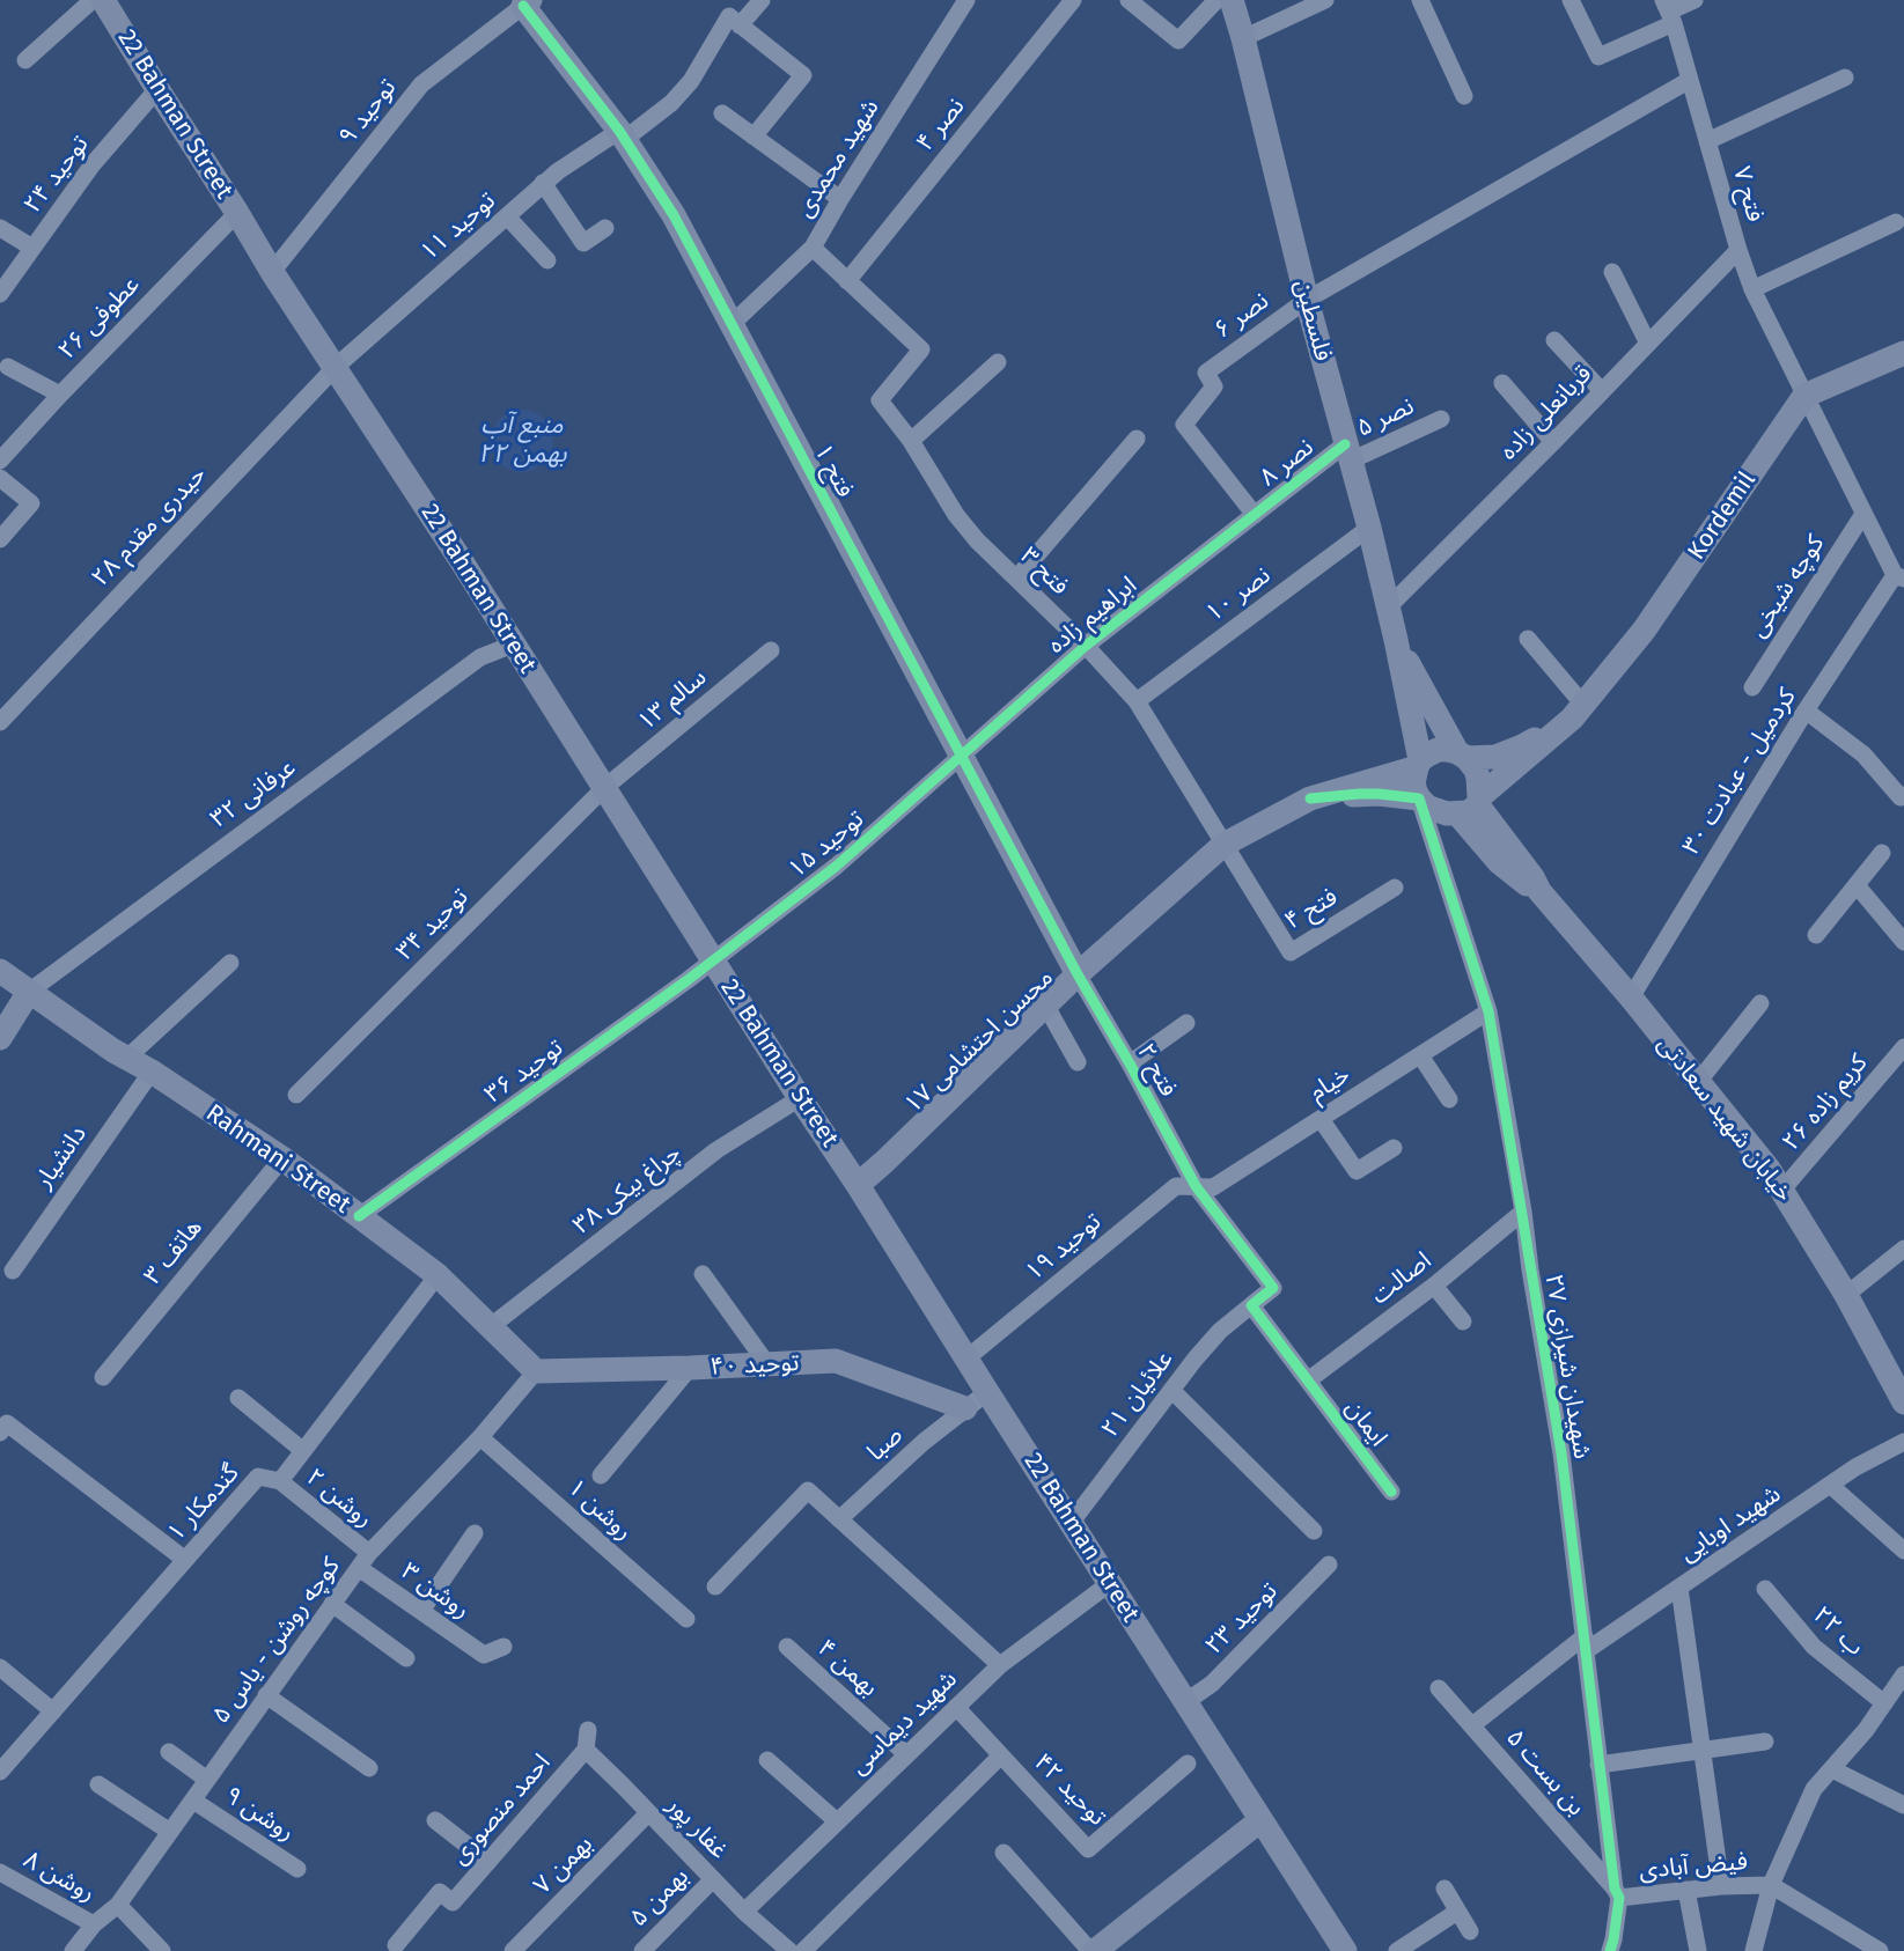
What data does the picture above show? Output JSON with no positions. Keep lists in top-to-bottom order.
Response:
{
  "streets": {
    "street": [
      "توحید ۹",
      "22 Bahman Street",
      "نصر ۴",
      "شهید محمدی",
      "توحید ۲۴",
      "فتح ۷",
      "توحید ۱۱",
      "نصر ۶",
      "عطوفی ۲۶",
      "فلسطین",
      "قربانعلی زاده",
      "نصر ۵",
      "نصر ۸",
      "فتح ۱",
      "Kordemil",
      "حیدری مقدم ۲۸",
      "فتح ۳",
      "کوچه شیخی",
      "نصر ۱۰",
      "ابراهیم زاده",
      "سالم ۱۳",
      "کردمیل - عبادت ۳۰",
      "عرفانی ۳۲",
      "توحید ۱۵",
      "فتح ۴",
      "توحید ۳۴",
      "محسن احتشامی ۱۷",
      "فتح ۲",
      "توحید ۳۶",
      "خیام",
      "کریم زاده ۲۶",
      "خیابان شهید سعادتی",
      "دانشیار",
      "Rahmani Street",
      "چراغ بیکی ۳۸",
      "توحید ۱۹",
      "هاتف ۳",
      "اصالت",
      "توحید ۴۰",
      "شهیدان شیرازی ۲۷",
      "علائیان ۲۱",
      "ایمان",
      "صبا",
      "روشن ۲",
      "گندمکار ۱",
      "روشن ۱",
      "شهید اوبایی",
      "روشن ۳",
      "توحید ۲۳",
      "ب ۲۲",
      "کوچه روشن - یاس ۵",
      "بهمن ۴",
      "شهید دیماسی",
      "بن بست ۵",
      "توحید ۴۲",
      "احمد منصوری",
      "روشن ۹",
      "غفار پور",
      "بهمن ۷",
      "فیض آبادی",
      "روشن ۸",
      "بهمن ۵"
    ]
  },
  "crossings": [
    ["توحید ۹", "22 Bahman Street"],
    ["توحید ۹", "فتح ۱"],
    ["22 Bahman Street", "توحید ۲۴"],
    ["22 Bahman Street", "توحید ۱۱"],
    ["22 Bahman Street", "عطوفی ۲۶"],
    ["22 Bahman Street", "حیدری مقدم ۲۸"],
    ["22 Bahman Street", "سالم ۱۳"],
    ["22 Bahman Street", "عرفانی ۳۲"],
    ["22 Bahman Street", "توحید ۱۵"],
    ["22 Bahman Street", "توحید ۳۴"],
    ["22 Bahman Street", "محسن احتشامی ۱۷"],
    ["22 Bahman Street", "توحید ۳۶"],
    ["22 Bahman Street", "چراغ بیکی ۳۸"],
    ["22 Bahman Street", "توحید ۱۹"],
    ["22 Bahman Street", "علائیان ۲۱"],
    ["22 Bahman Street", "صبا"],
    ["22 Bahman Street", "توحید ۲۳"],
    ["22 Bahman Street", "شهید دیماسی"],
    ["نصر ۴", "فتح ۳"],
    ["شهید محمدی", "فتح ۱"],
    ["فتح ۷", "نصر ۶"],
    ["فتح ۷", "قربانعلی زاده"],
    ["فتح ۷", "Kordemil"],
    ["فتح ۷", "کوچه شیخی"],
    ["فتح ۷", "کردمیل - عبادت ۳۰"],
    ["توحید ۱۱", "فتح ۱"],
    ["توحید ۱۱", "حیدری مقدم ۲۸"],
    ["نصر ۶", "فلسطین"],
    ["نصر ۶", "نصر ۸"],
    ["نصر ۶", "ابراهیم زاده"],
    ["فلسطین", "قربانعلی زاده"],
    ["فلسطین", "نصر ۵"],
    ["فلسطین", "نصر ۸"],
    ["فلسطین", "نصر ۱۰"],
    ["نصر ۵", "نصر ۸"],
    ["نصر ۸", "ابراهیم زاده"],
    ["فتح ۱", "ابراهیم زاده"],
    ["فتح ۱", "توحید ۱۵"],
    ["فتح ۱", "محسن احتشامی ۱۷"],
    ["فتح ۱", "فتح ۲"],
    ["فتح ۳", "نصر ۱۰"],
    ["فتح ۳", "ابراهیم زاده"],
    ["فتح ۳", "فتح ۴"],
    ["فتح ۳", "محسن احتشامی ۱۷"],
    ["ابراهیم زاده", "توحید ۱۵"],
    ["سالم ۱۳", "توحید ۳۴"],
    ["کردمیل - عبادت ۳۰", "خیابان شهید سعادتی"],
    ["عرفانی ۳۲", "Rahmani Street"],
    ["توحید ۱۵", "توحید ۳۶"],
    ["فتح ۴", "محسن احتشامی ۱۷"],
    ["محسن احتشامی ۱۷", "فتح ۲"],
    ["محسن احتشامی ۱۷", "خیابان شهید سعادتی"],
    ["محسن احتشامی ۱۷", "شهیدان شیرازی ۲۷"],
    ["فتح ۲", "خیام"],
    ["فتح ۲", "توحید ۱۹"],
    ["فتح ۲", "علائیان ۲۱"],
    ["فتح ۲", "ایمان"],
    ["توحید ۳۶", "Rahmani Street"],
    ["خیام", "توحید ۱۹"],
    ["خیام", "شهیدان شیرازی ۲۷"],
    ["کریم زاده ۲۶", "خیابان شهید سعادتی"],
    ["خیابان شهید سعادتی", "شهیدان شیرازی ۲۷"],
    ["دانشیار", "Rahmani Street"],
    ["Rahmani Street", "چراغ بیکی ۳۸"],
    ["Rahmani Street", "هاتف ۳"],
    ["Rahmani Street", "توحید ۴۰"],
    ["Rahmani Street", "گندمکار ۱"],
    ["Rahmani Street", "کوچه روشن - یاس ۵"],
    ["اصالت", "شهیدان شیرازی ۲۷"],
    ["اصالت", "ایمان"],
    ["توحید ۴۰", "صبا"],
    ["توحید ۴۰", "کوچه روشن - یاس ۵"],
    ["شهیدان شیرازی ۲۷", "شهید اوبایی"],
    ["شهیدان شیرازی ۲۷", "بن بست ۵"],
    ["شهیدان شیرازی ۲۷", "فیض آبادی"],
    ["علائیان ۲۱", "ایمان"],
    ["روشن ۲", "گندمکار ۱"],
    ["روشن ۲", "روشن ۳"],
    ["روشن ۲", "کوچه روشن - یاس ۵"],
    ["روشن ۱", "کوچه روشن - یاس ۵"],
    ["شهید اوبایی", "بن بست ۵"],
    ["روشن ۳", "کوچه روشن - یاس ۵"],
    ["کوچه روشن - یاس ۵", "روشن ۹"],
    ["کوچه روشن - یاس ۵", "روشن ۸"],
    ["بهمن ۴", "شهید دیماسی"],
    ["شهید دیماسی", "توحید ۴۲"],
    ["شهید دیماسی", "غفار پور"],
    ["بن بست ۵", "فیض آبادی"],
    ["احمد منصوری", "غفار پور"],
    ["غفار پور", "بهمن ۷"],
    ["غفار پور", "بهمن ۵"]
  ],
  "water": ["منبع آب ۲۲ بهمن"]
}
